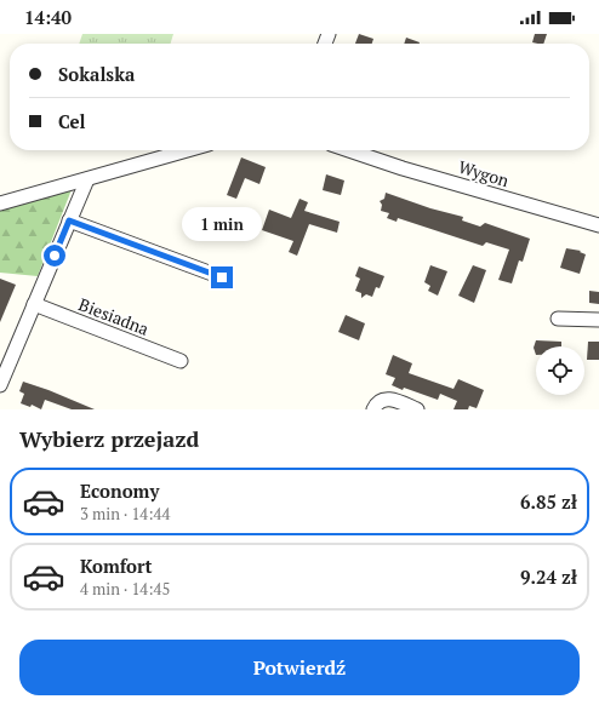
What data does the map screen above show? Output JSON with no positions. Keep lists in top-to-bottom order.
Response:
{
  "streets": {
    "street": ["Wygon", "Biesiadna"]
  },
  "page": {
    "status": "14:40",
    "banner": ["Sokalska", "Cel"],
    "bubble": "1 min",
    "heading": "Wybierz przejazd",
    "list": [
      {
        "name": "Economy",
        "note": "3 min · 14:44",
        "value": "6.85 zł"
      },
      {
        "name": "Komfort",
        "note": "4 min · 14:45",
        "value": "9.24 zł"
      }
    ],
    "buttons": "Potwierdź"
  }
}
